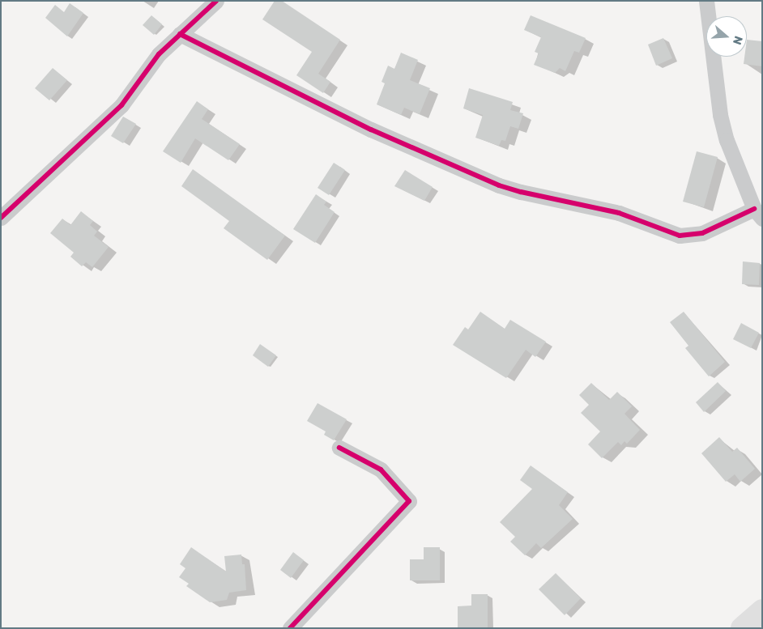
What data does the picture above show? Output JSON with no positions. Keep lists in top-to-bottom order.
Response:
{
  "north": "right"
}
